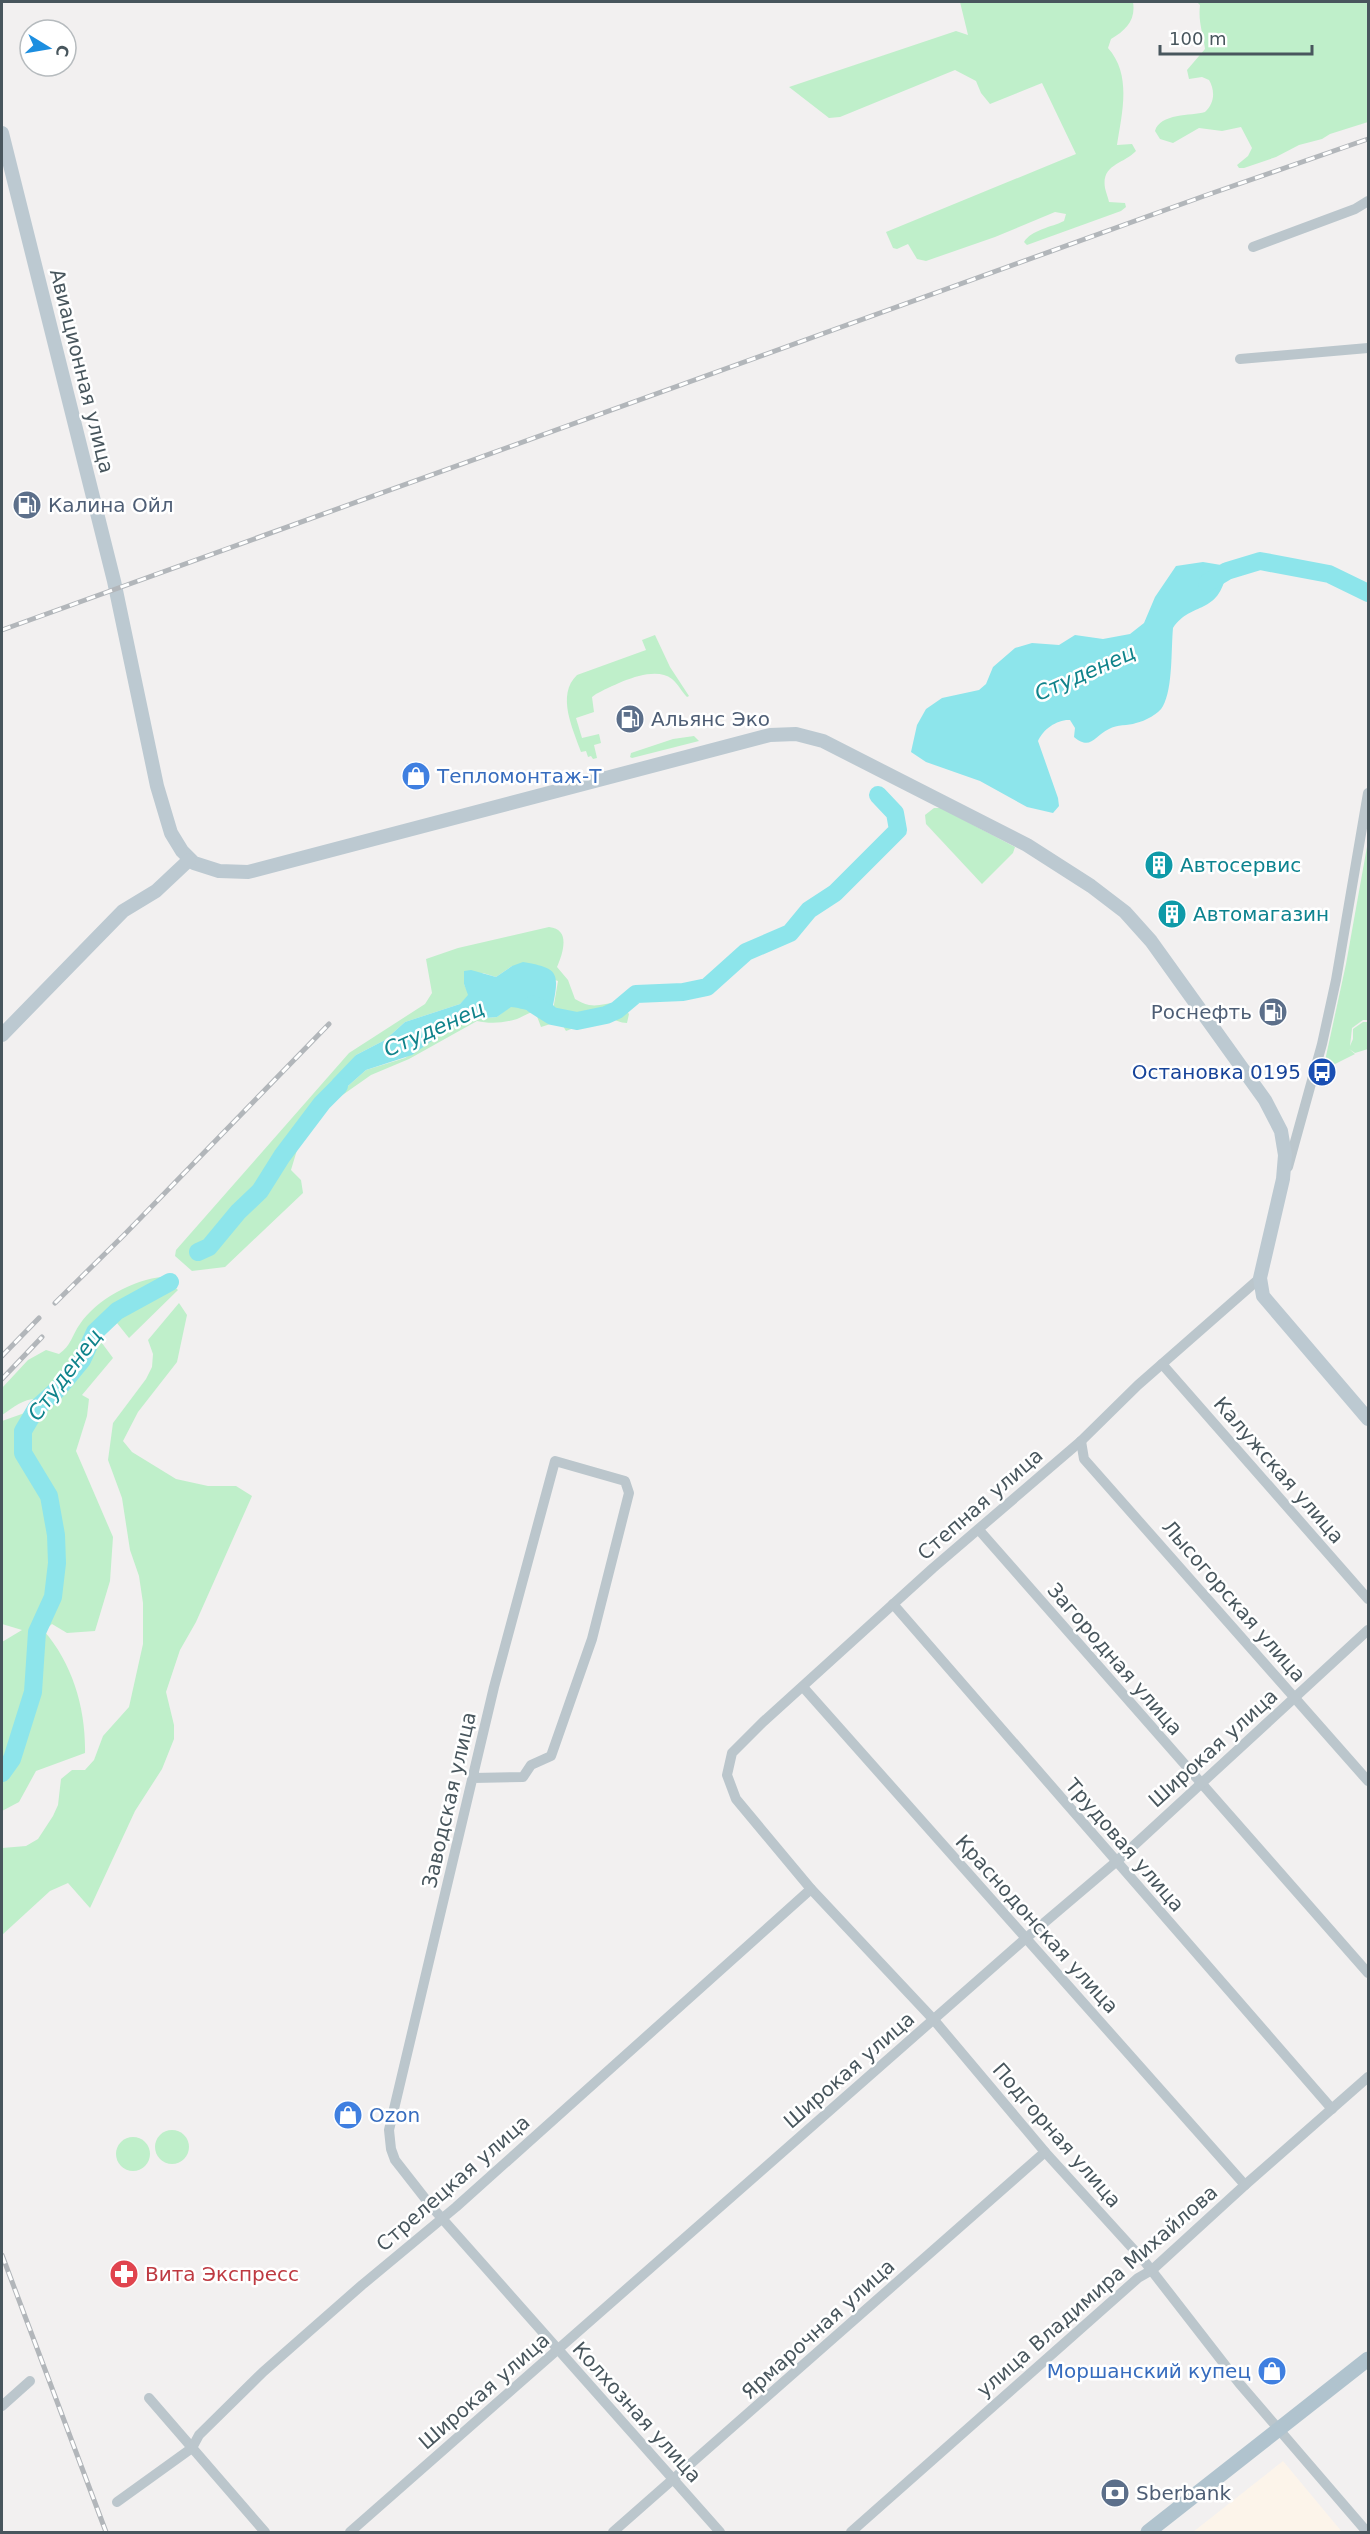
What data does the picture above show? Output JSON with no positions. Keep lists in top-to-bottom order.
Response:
{
  "streets": {
    "main road": ["Авиационная улица"],
    "street": [
      "Калужская улица",
      "Степная улица",
      "Лысогорская улица",
      "Загородная улица",
      "Широкая улица",
      "Заводская улица",
      "Трудовая улица",
      "Краснодонская улица",
      "Подгорная улица",
      "Стрелецкая улица",
      "улица Владимира Михайлова",
      "Ярмарочная улица",
      "Колхозная улица"
    ]
  },
  "crossings": [
    ["Калужская улица", "Степная улица"],
    ["Степная улица", "Лысогорская улица"],
    ["Степная улица", "Загородная улица"],
    ["Степная улица", "Трудовая улица"],
    ["Степная улица", "Краснодонская улица"],
    ["Степная улица", "Подгорная улица"],
    ["Лысогорская улица", "Широкая улица"],
    ["Загородная улица", "Широкая улица"],
    ["Широкая улица", "Трудовая улица"],
    ["Широкая улица", "Краснодонская улица"],
    ["Широкая улица", "Подгорная улица"],
    ["Широкая улица", "Колхозная улица"],
    ["Заводская улица", "Колхозная улица"],
    ["Трудовая улица", "улица Владимира Михайлова"],
    ["Краснодонская улица", "улица Владимира Михайлова"],
    ["Подгорная улица", "Стрелецкая улица"],
    ["Подгорная улица", "улица Владимира Михайлова"],
    ["Подгорная улица", "Ярмарочная улица"],
    ["Стрелецкая улица", "Колхозная улица"],
    ["Ярмарочная улица", "Колхозная улица"]
  ],
  "water": ["Студенец"],
  "places": {
    "fuel station": ["Калина Ойл", "Альянс Эко", "Роснефть"],
    "shop": ["Тепломонтаж-Т", "Ozon", "Моршанский купец"],
    "building": ["Автосервис", "Автомагазин"],
    "bus stop": ["Остановка 0195"],
    "pharmacy": ["Вита Экспресс"],
    "bank": ["Sberbank"]
  },
  "scale_bar": "100 m",
  "north": "right"
}
